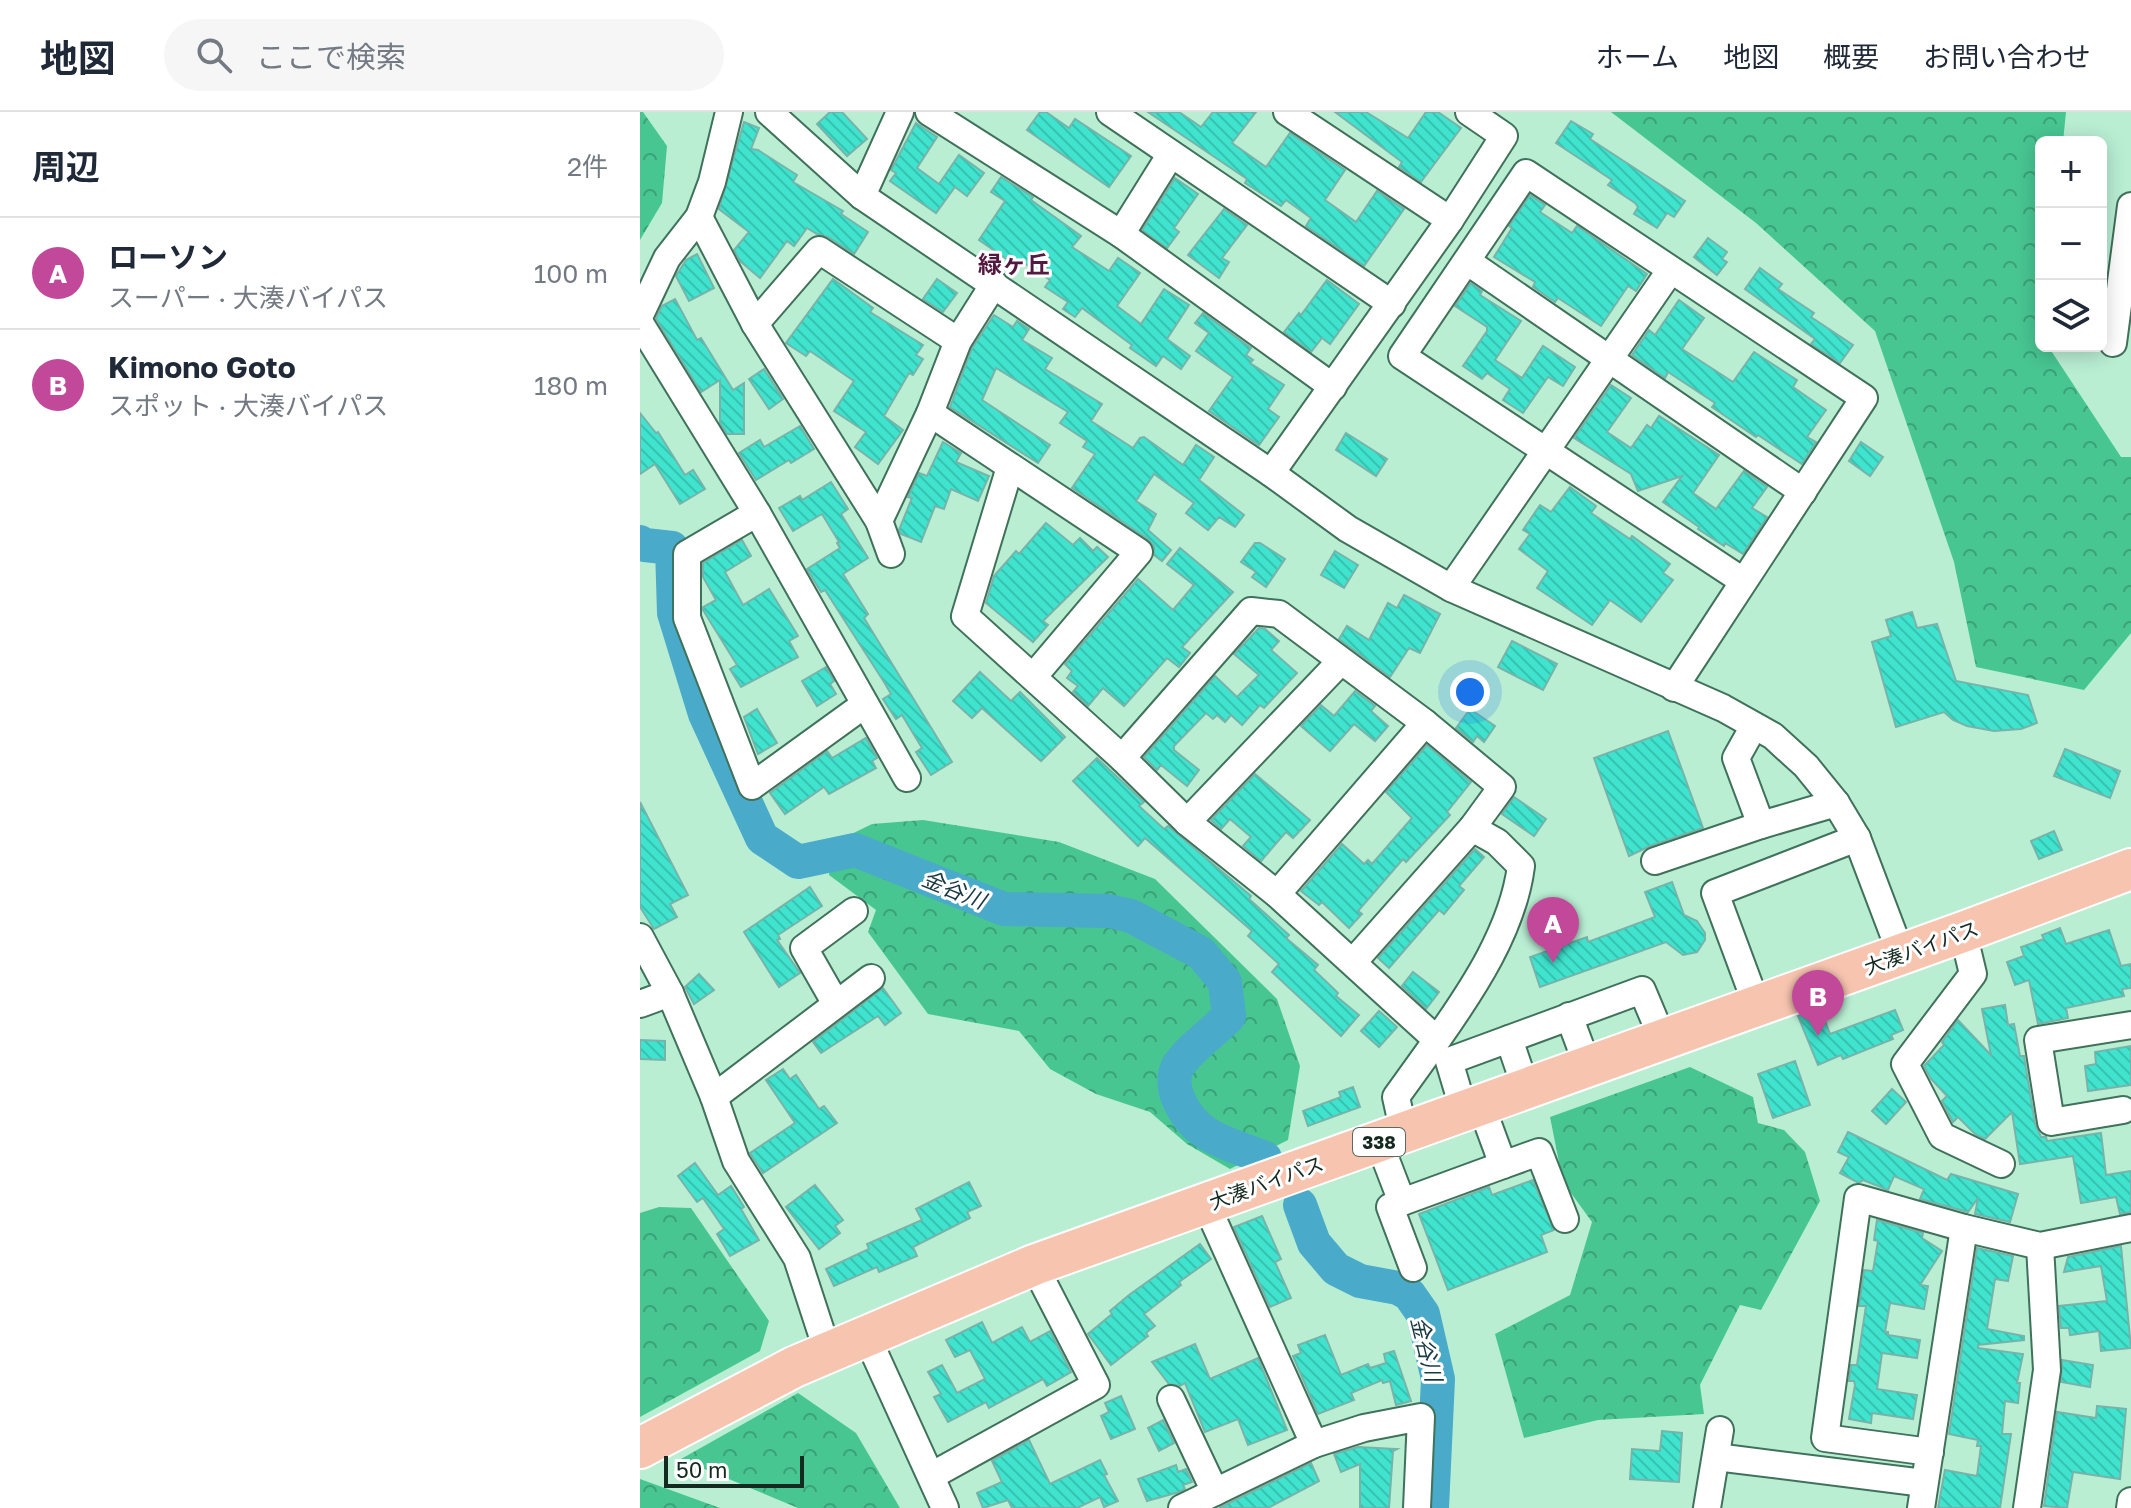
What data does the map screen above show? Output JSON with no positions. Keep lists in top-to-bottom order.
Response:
{
  "streets": {
    "highway": ["大湊バイパス", "338"]
  },
  "districts": ["緑ヶ丘"],
  "water": ["金谷川"],
  "scale_bar": "50 m",
  "page": {
    "header": "地図",
    "search": "ここで検索",
    "nav": [
      "ホーム",
      "地図",
      "概要",
      "お問い合わせ"
    ],
    "heading": ["周辺", "2件"],
    "map_buttons": ["+", "−"],
    "list": [
      {
        "mark": "A",
        "name": "ローソン",
        "note": "スーパー · 大湊バイパス",
        "value": "100 m"
      },
      {
        "mark": "B",
        "name": "Kimono Goto",
        "note": "スポット · 大湊バイパス",
        "value": "180 m"
      }
    ],
    "pins": ["A", "B"],
    "scale": "50 m"
  }
}
